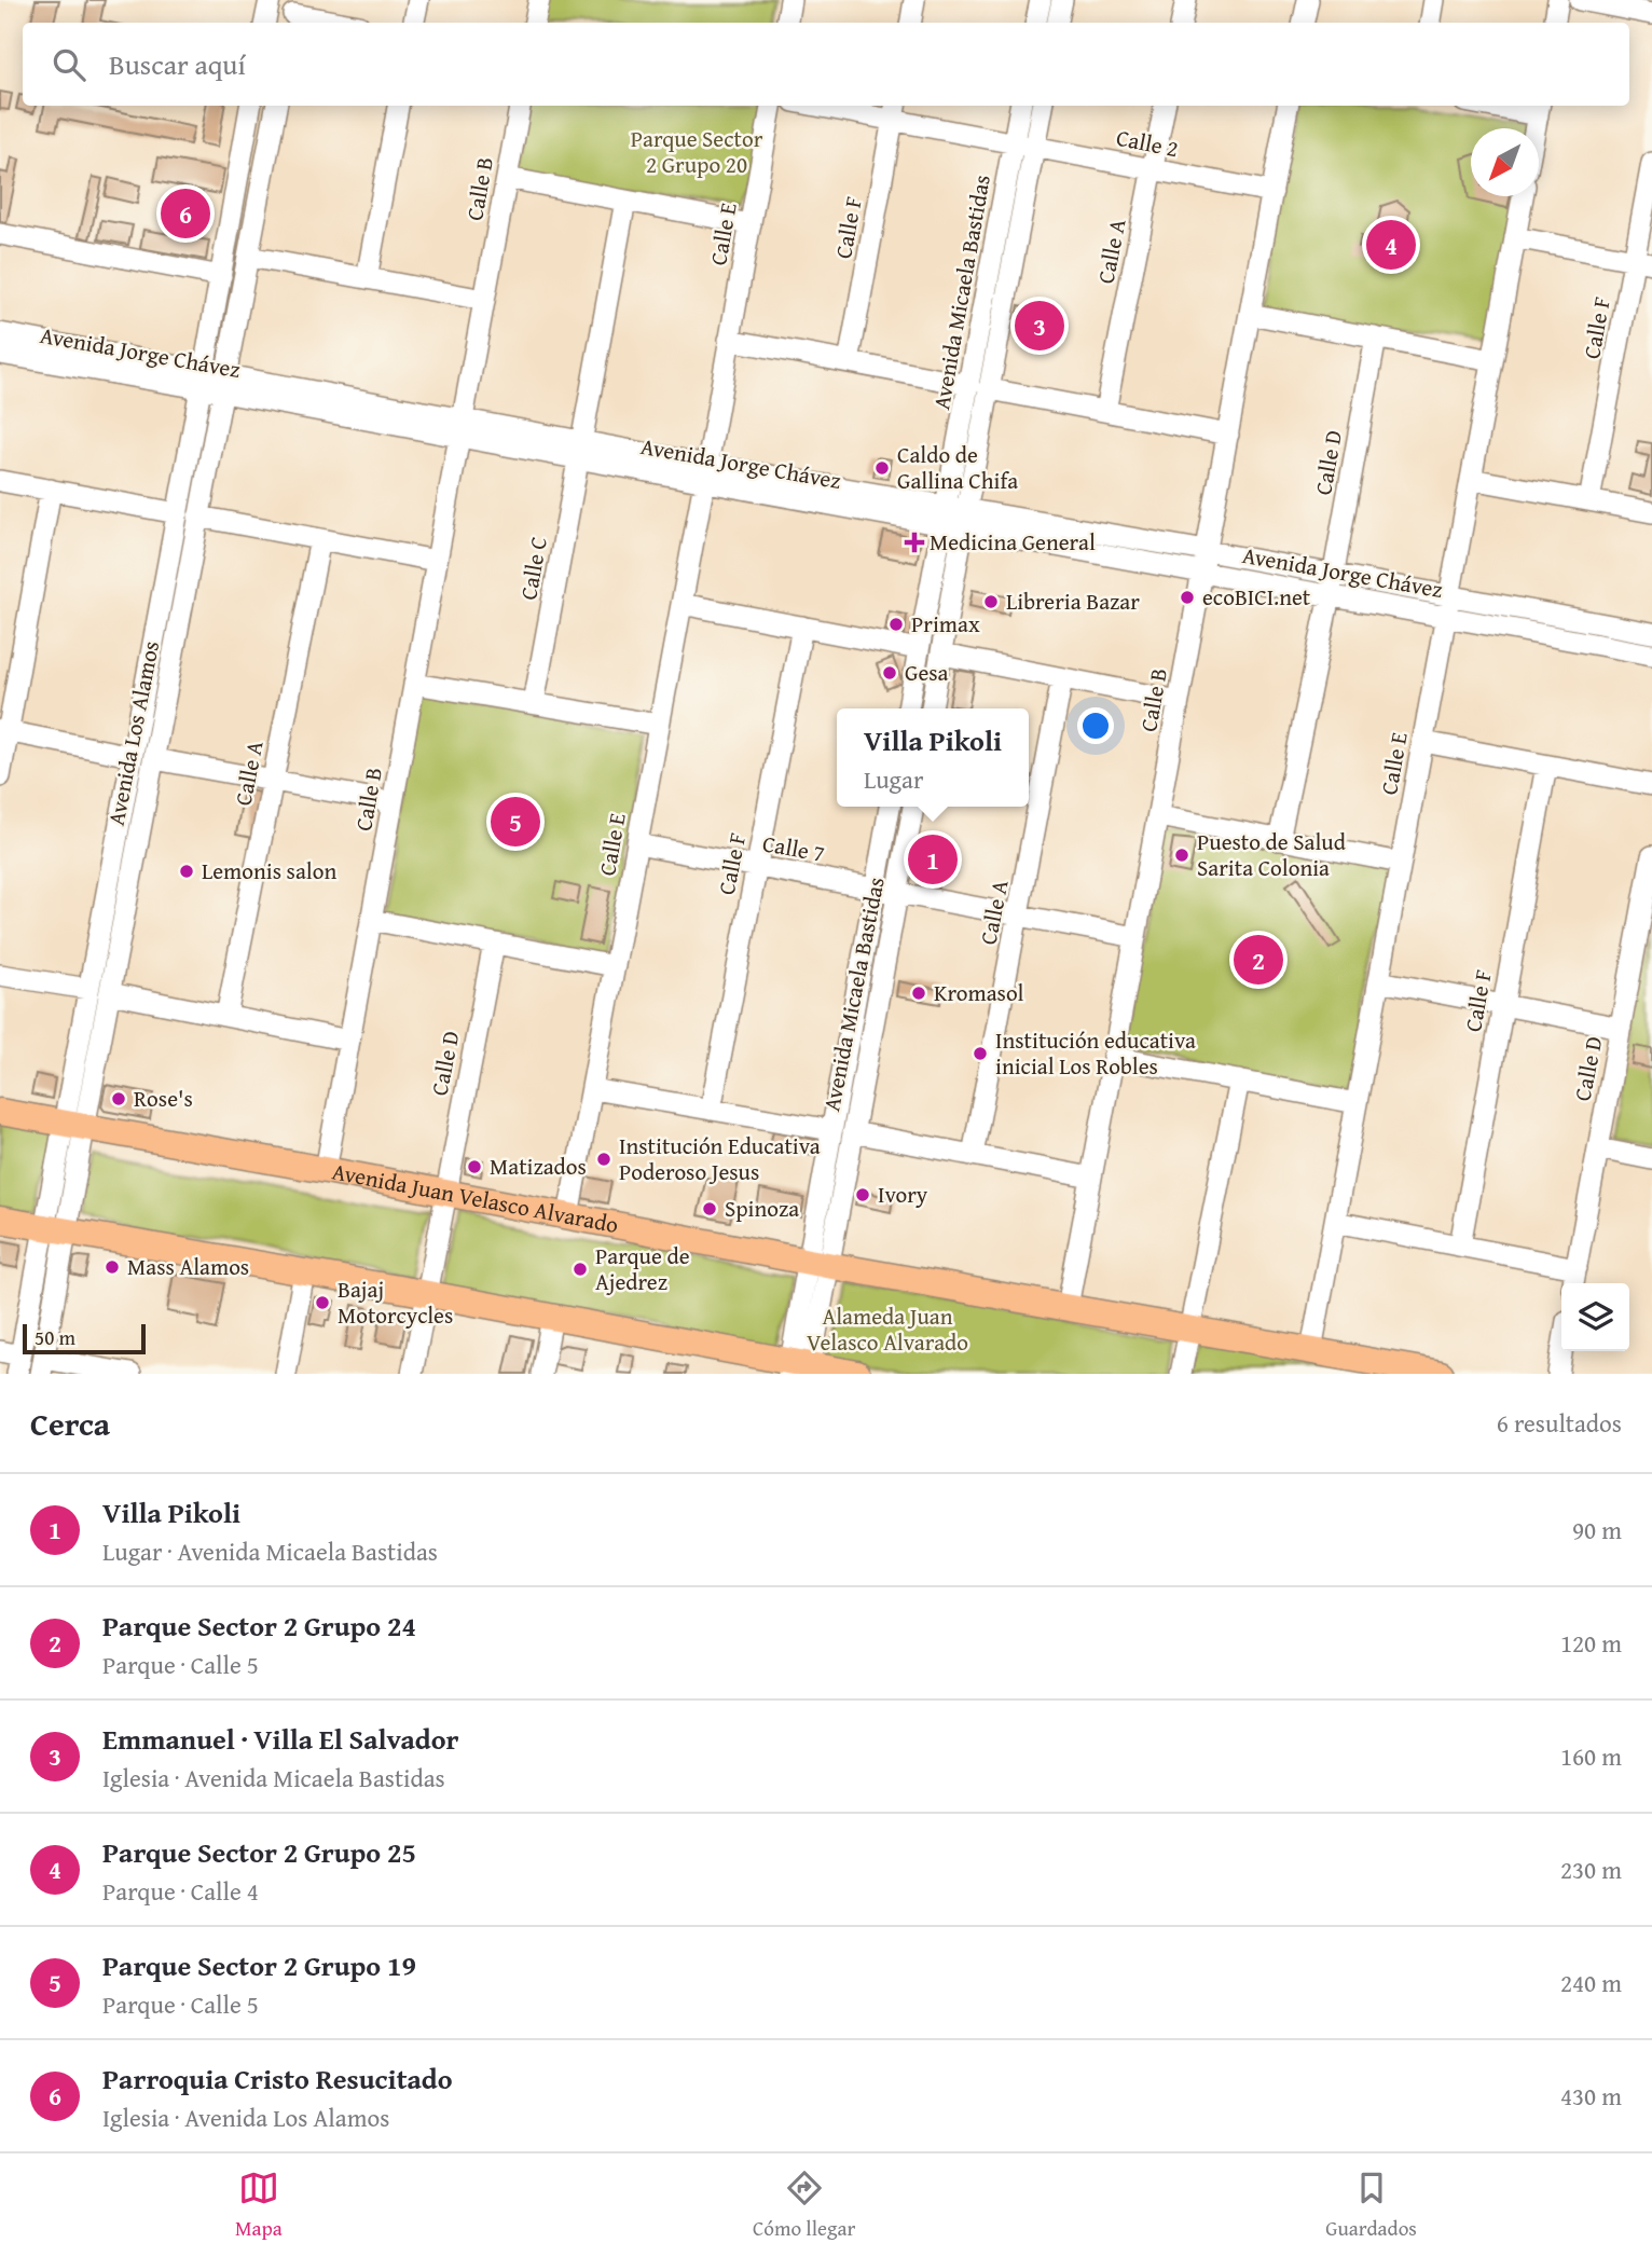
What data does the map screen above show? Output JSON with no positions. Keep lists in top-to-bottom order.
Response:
{
  "streets": {
    "main road": ["Avenida Juan Velasco Alvarado"],
    "street": [
      "Calle 2",
      "Calle B",
      "Calle F",
      "Calle E",
      "Calle A",
      "Avenida Micaela Bastidas",
      "Avenida Jorge Chávez",
      "Calle D",
      "Calle C",
      "Avenida Los Alamos",
      "Calle 7"
    ]
  },
  "crossings": [
    ["Calle 2", "Calle B"],
    ["Calle 2", "Calle A"],
    ["Calle 2", "Avenida Micaela Bastidas"],
    ["Calle B", "Avenida Jorge Chávez"],
    ["Calle B", "Avenida Juan Velasco Alvarado"],
    ["Calle F", "Calle 7"],
    ["Calle E", "Avenida Jorge Chávez"],
    ["Calle E", "Calle 7"],
    ["Calle E", "Avenida Juan Velasco Alvarado"],
    ["Avenida Micaela Bastidas", "Avenida Jorge Chávez"],
    ["Avenida Micaela Bastidas", "Calle 7"],
    ["Avenida Micaela Bastidas", "Avenida Juan Velasco Alvarado"],
    ["Avenida Jorge Chávez", "Calle D"],
    ["Avenida Jorge Chávez", "Calle C"],
    ["Avenida Jorge Chávez", "Avenida Los Alamos"],
    ["Calle D", "Avenida Juan Velasco Alvarado"],
    ["Avenida Los Alamos", "Avenida Juan Velasco Alvarado"]
  ],
  "parks": ["Parque Sector 2 Grupo 20", "Alameda Juan Velasco Alvarado"],
  "places": {
    "other": [
      "Caldo de Gallina Chifa",
      "ecoBICI.net",
      "Libreria Bazar",
      "Primax",
      "Gesa",
      "Puesto de Salud Sarita Colonia",
      "Lemonis salon",
      "Kromasol",
      "Institución educativa inicial Los Robles",
      "Rose's",
      "Institución Educativa Poderoso Jesus",
      "Matizados",
      "Ivory",
      "Spinoza",
      "Mass Alamos",
      "Parque de Ajedrez",
      "Bajaj Motorcycles"
    ],
    "health": ["Medicina General"]
  },
  "scale_bar": "50 m",
  "north": "bottom left",
  "page": {
    "search": "Buscar aquí",
    "pins": [
      "6",
      "4",
      "3",
      "5",
      "1",
      "2"
    ],
    "popup": ["Villa Pikoli", "Lugar"],
    "scale": "50 m",
    "heading": ["Cerca", "6 resultados"],
    "list": [
      {
        "mark": "1",
        "name": "Villa Pikoli",
        "note": "Lugar · Avenida Micaela Bastidas",
        "value": "90 m"
      },
      {
        "mark": "2",
        "name": "Parque Sector 2 Grupo 24",
        "note": "Parque · Calle 5",
        "value": "120 m"
      },
      {
        "mark": "3",
        "name": "Emmanuel · Villa El Salvador",
        "note": "Iglesia · Avenida Micaela Bastidas",
        "value": "160 m"
      },
      {
        "mark": "4",
        "name": "Parque Sector 2 Grupo 25",
        "note": "Parque · Calle 4",
        "value": "230 m"
      },
      {
        "mark": "5",
        "name": "Parque Sector 2 Grupo 19",
        "note": "Parque · Calle 5",
        "value": "240 m"
      },
      {
        "mark": "6",
        "name": "Parroquia Cristo Resucitado",
        "note": "Iglesia · Avenida Los Alamos",
        "value": "430 m"
      }
    ],
    "nav": ["Mapa", "Cómo llegar", "Guardados"]
  }
}
